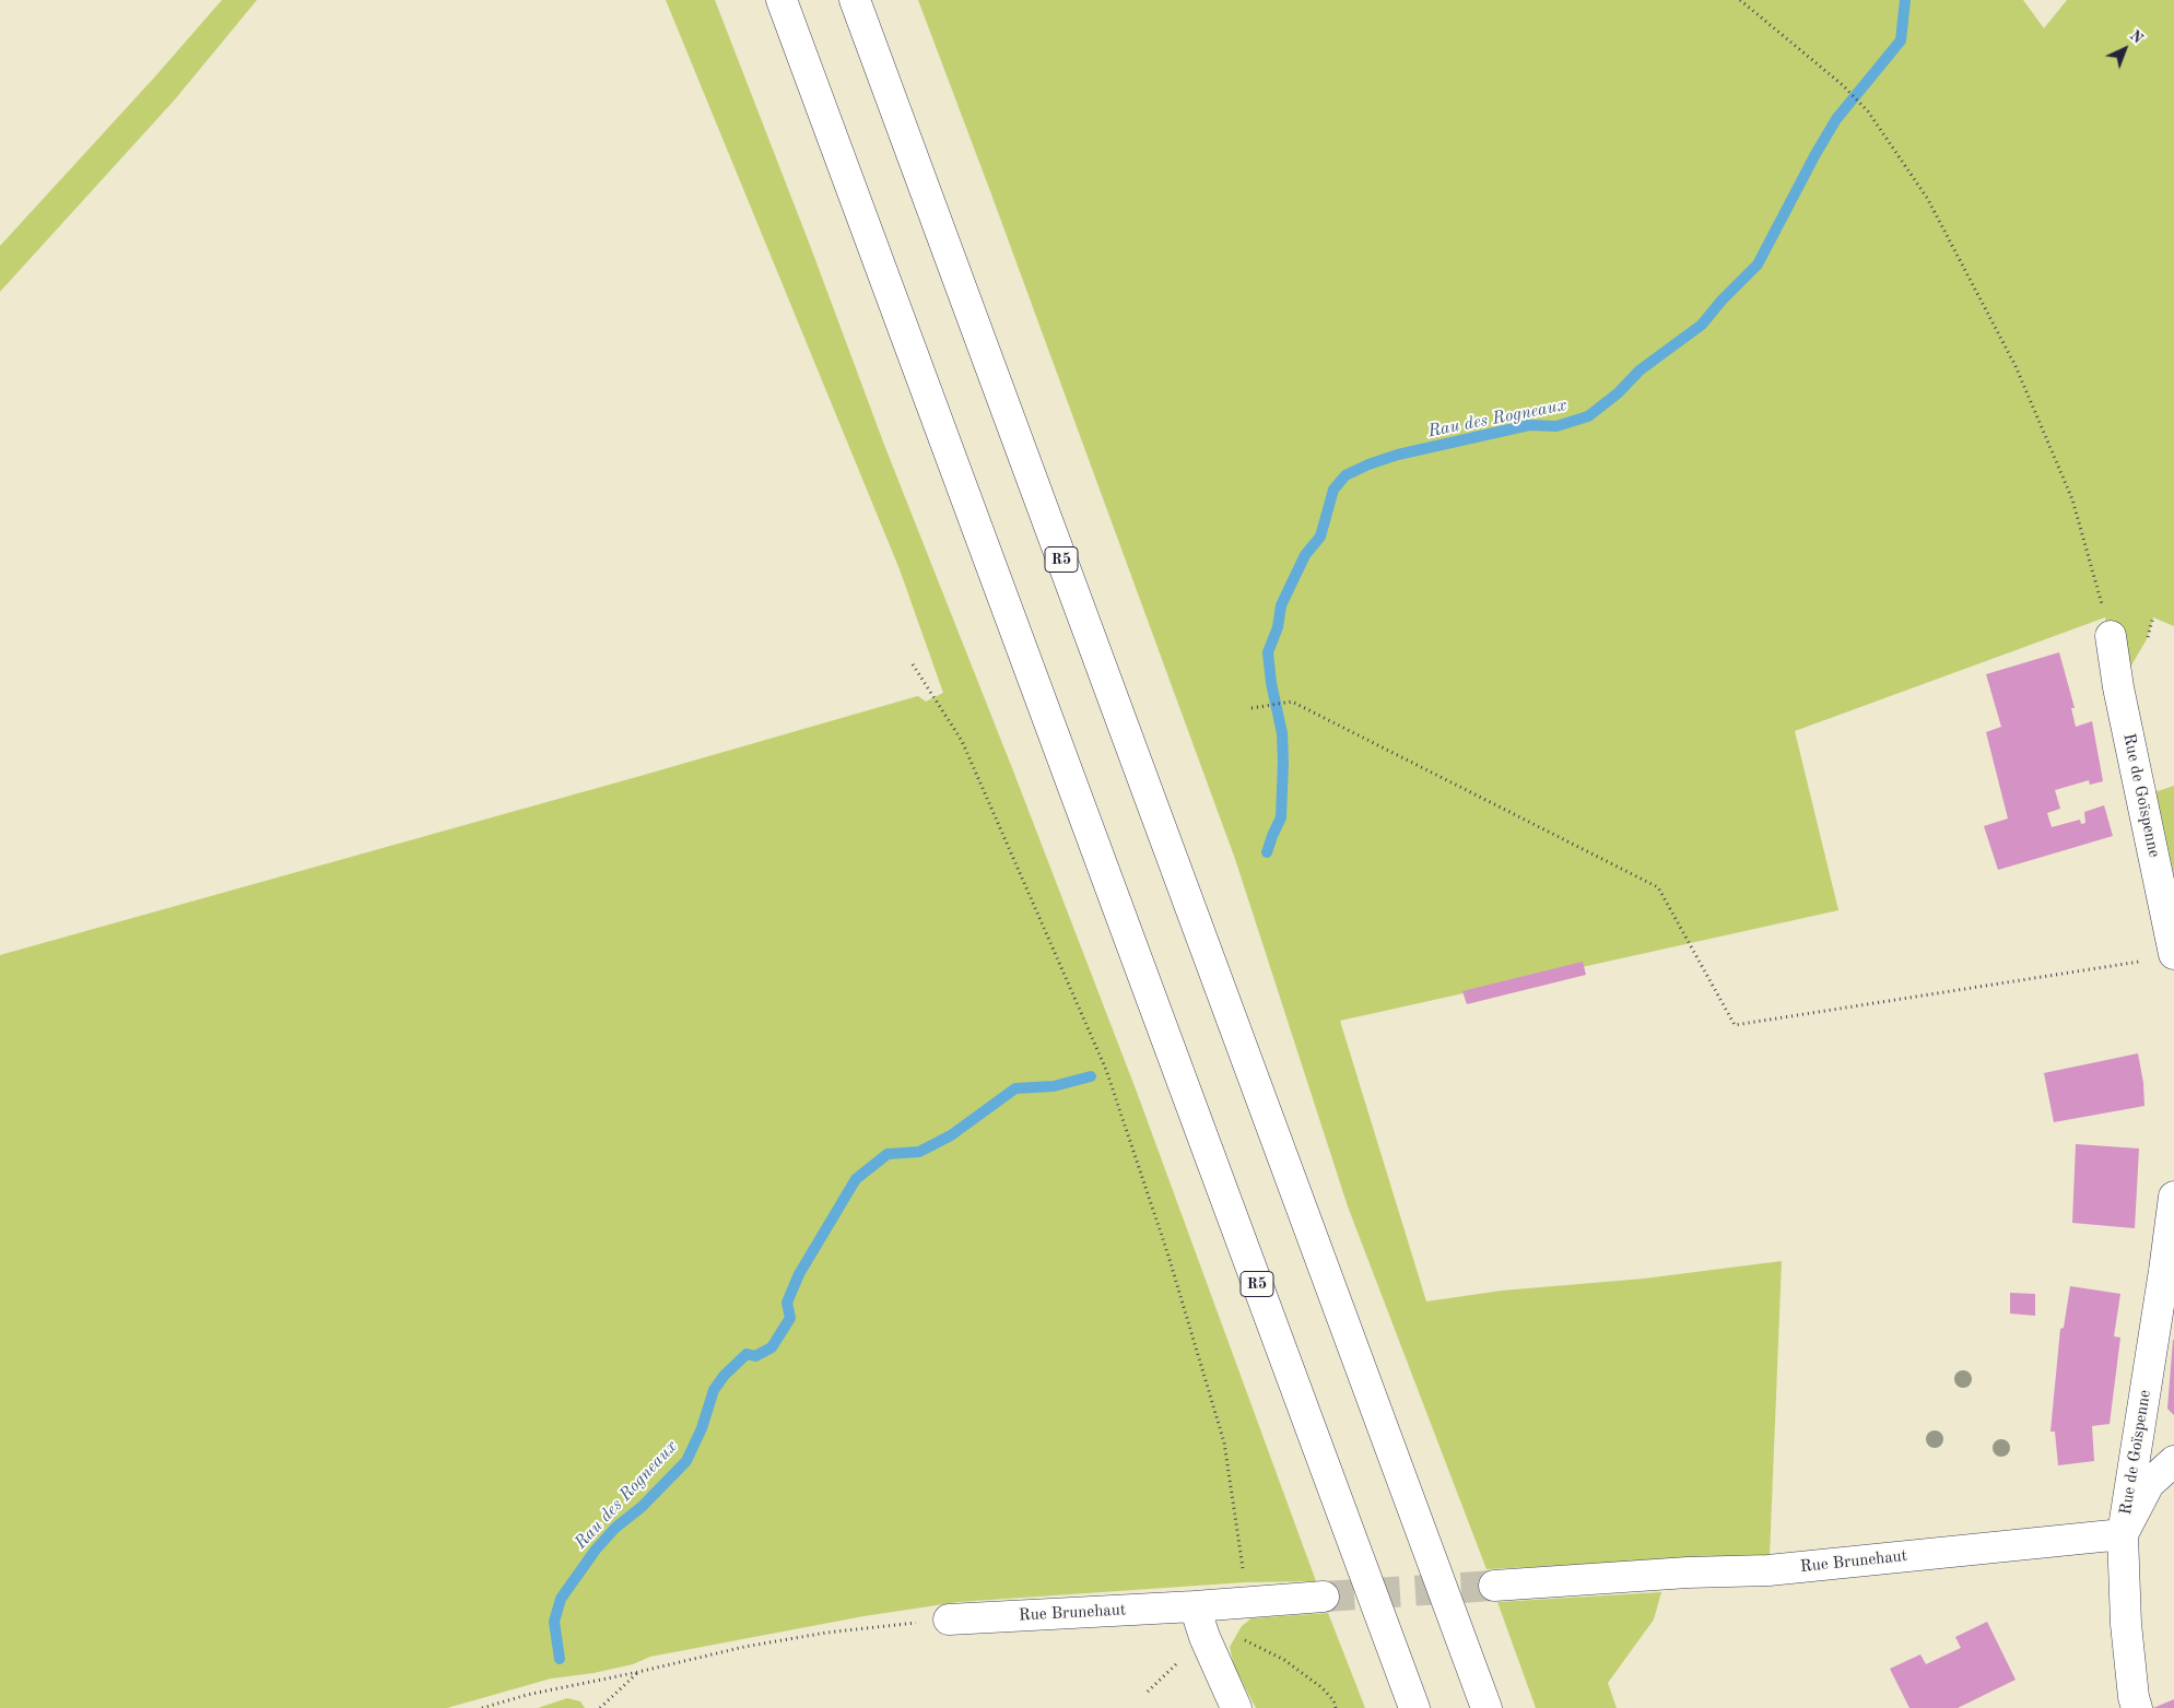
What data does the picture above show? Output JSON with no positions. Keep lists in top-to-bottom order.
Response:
{
  "streets": {
    "main road": ["R5", "Rue de Goïspenne", "Rue Brunehaut"]
  },
  "crossings": [
    ["Rue de Goïspenne", "Rue Brunehaut"]
  ],
  "water": ["Rau des Rogneaux"],
  "north": "top right"
}
